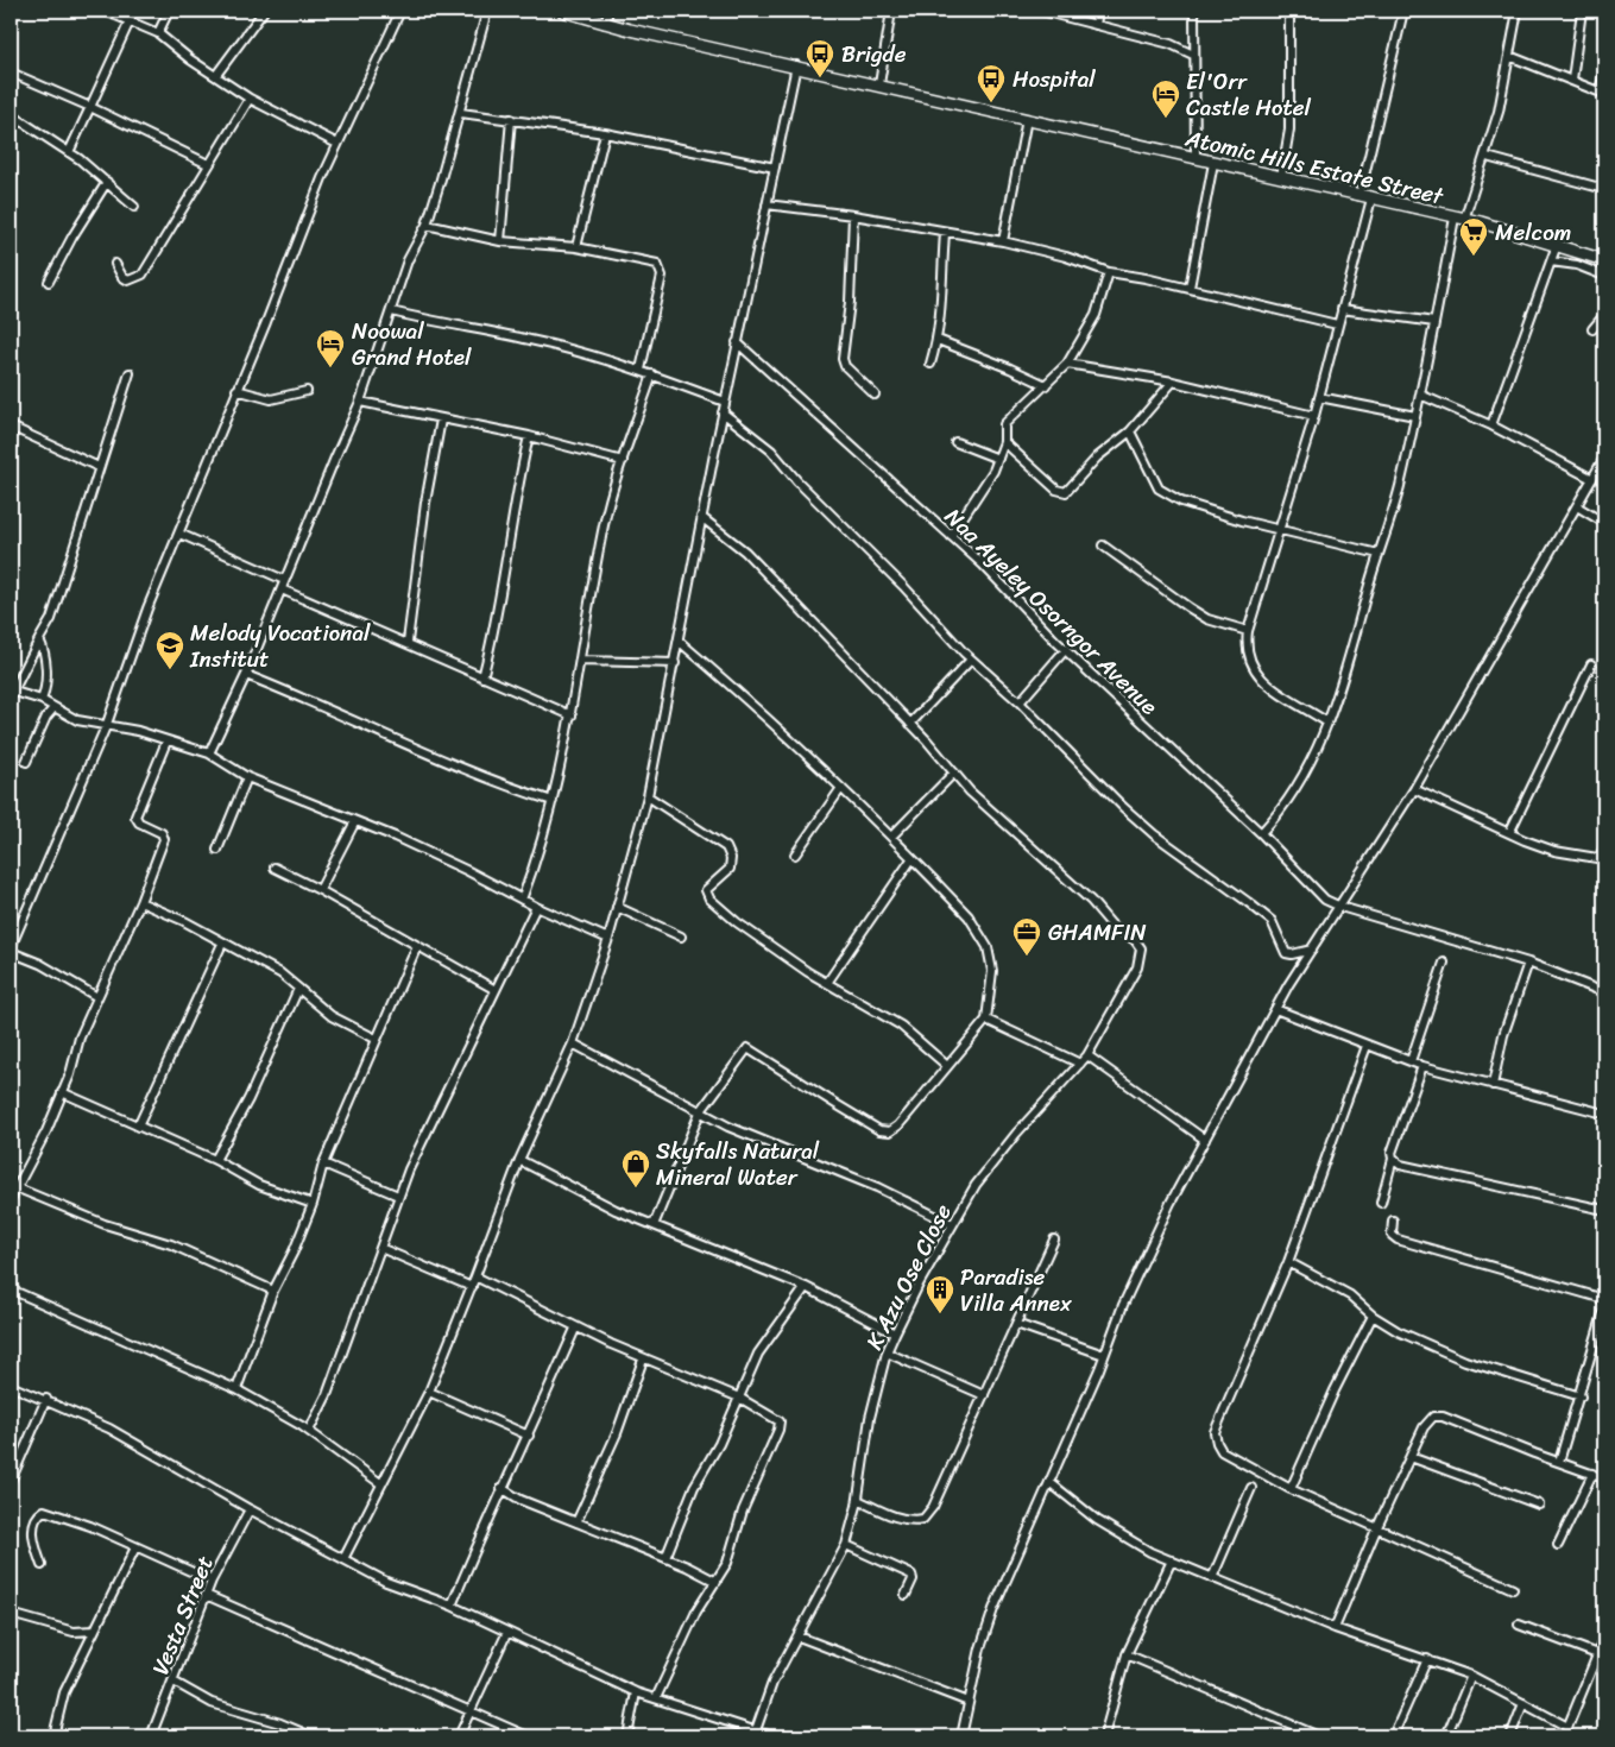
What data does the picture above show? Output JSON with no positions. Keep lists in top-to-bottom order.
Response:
{
  "streets": {
    "street": [
      "Atomic Hills Estate Street",
      "Naa Ayeley Osorngor Avenue",
      "K Azu Ose Close",
      "Vesta Street"
    ]
  },
  "places": {
    "bus stop": ["Brigde", "Hospital"],
    "hotel": ["El'Orr Castle Hotel", "Noowal Grand Hotel"],
    "supermarket": ["Melcom"],
    "school or university": ["Melody Vocational Institut"],
    "office": ["GHAMFIN"],
    "shop": ["Skyfalls Natural Mineral Water"],
    "building": ["Paradise Villa Annex"]
  }
}
